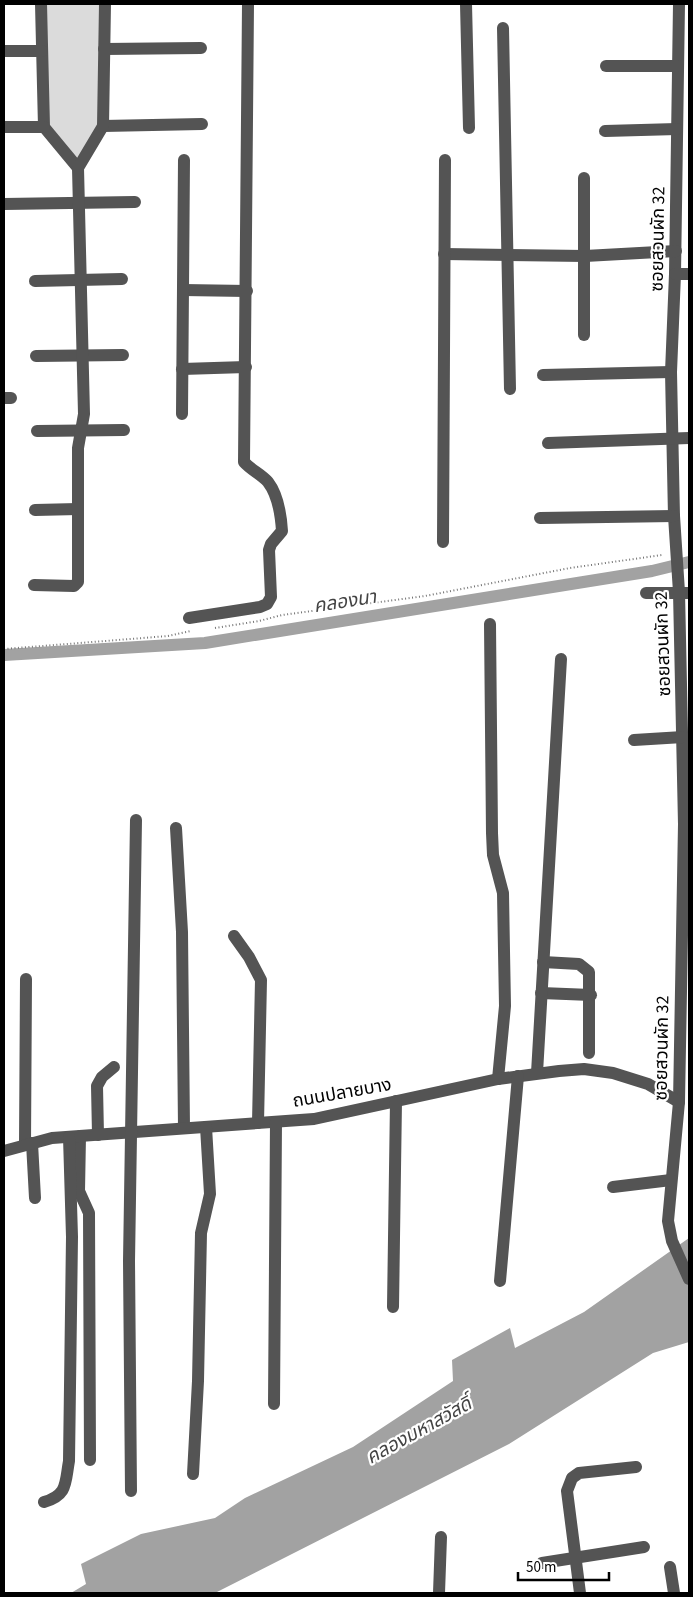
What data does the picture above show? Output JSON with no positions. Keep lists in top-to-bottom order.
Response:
{
  "streets": {
    "street": ["ซอยสวนผัก 32", "ถนนปลายบาง"]
  },
  "crossings": [
    ["ซอยสวนผัก 32", "ถนนปลายบาง"]
  ],
  "water": ["คลองนา", "คลองมหาสวัสดิ์"],
  "scale_bar": "50 m"
}
